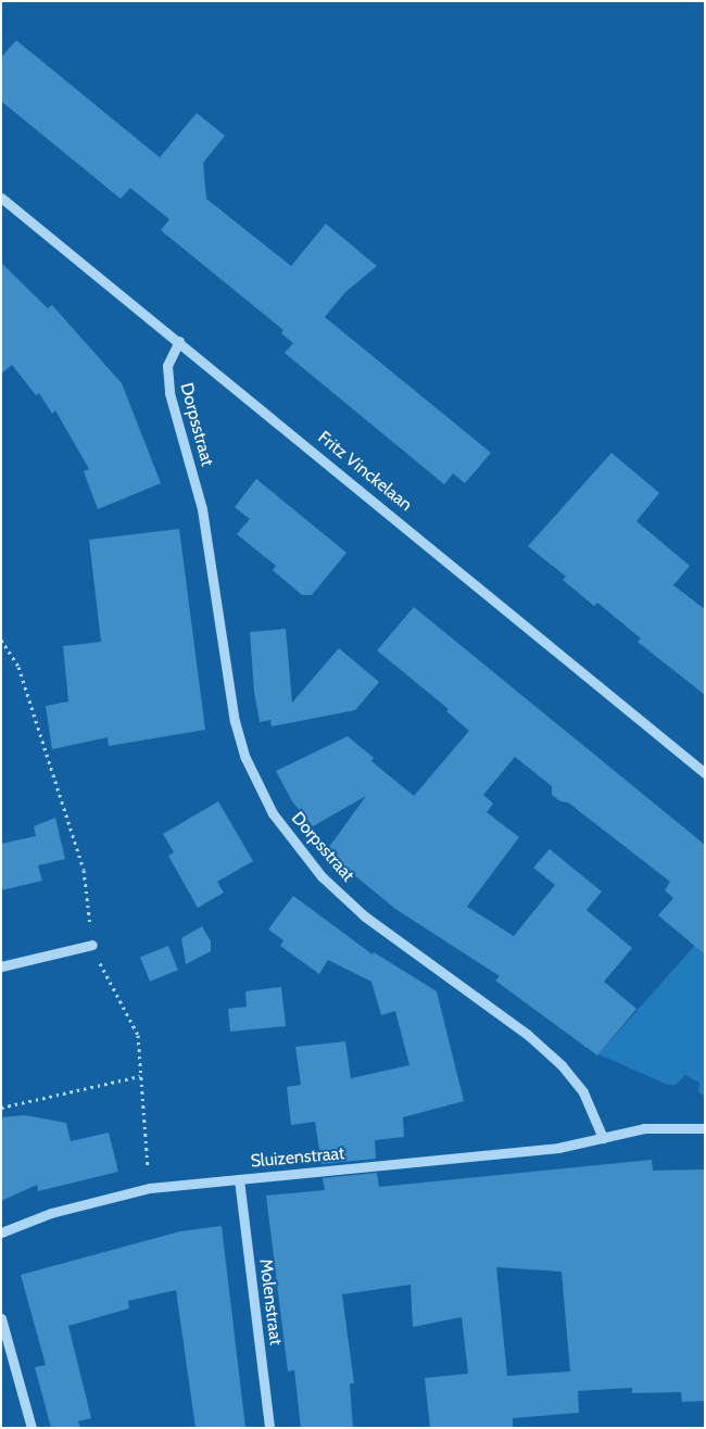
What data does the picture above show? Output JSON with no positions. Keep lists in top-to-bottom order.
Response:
{
  "streets": {
    "street": [
      "Dorpsstraat",
      "Fritz Vinckelaan",
      "Sluizenstraat",
      "Molenstraat"
    ]
  },
  "crossings": [
    ["Dorpsstraat", "Fritz Vinckelaan"],
    ["Dorpsstraat", "Sluizenstraat"],
    ["Sluizenstraat", "Molenstraat"]
  ]
}
